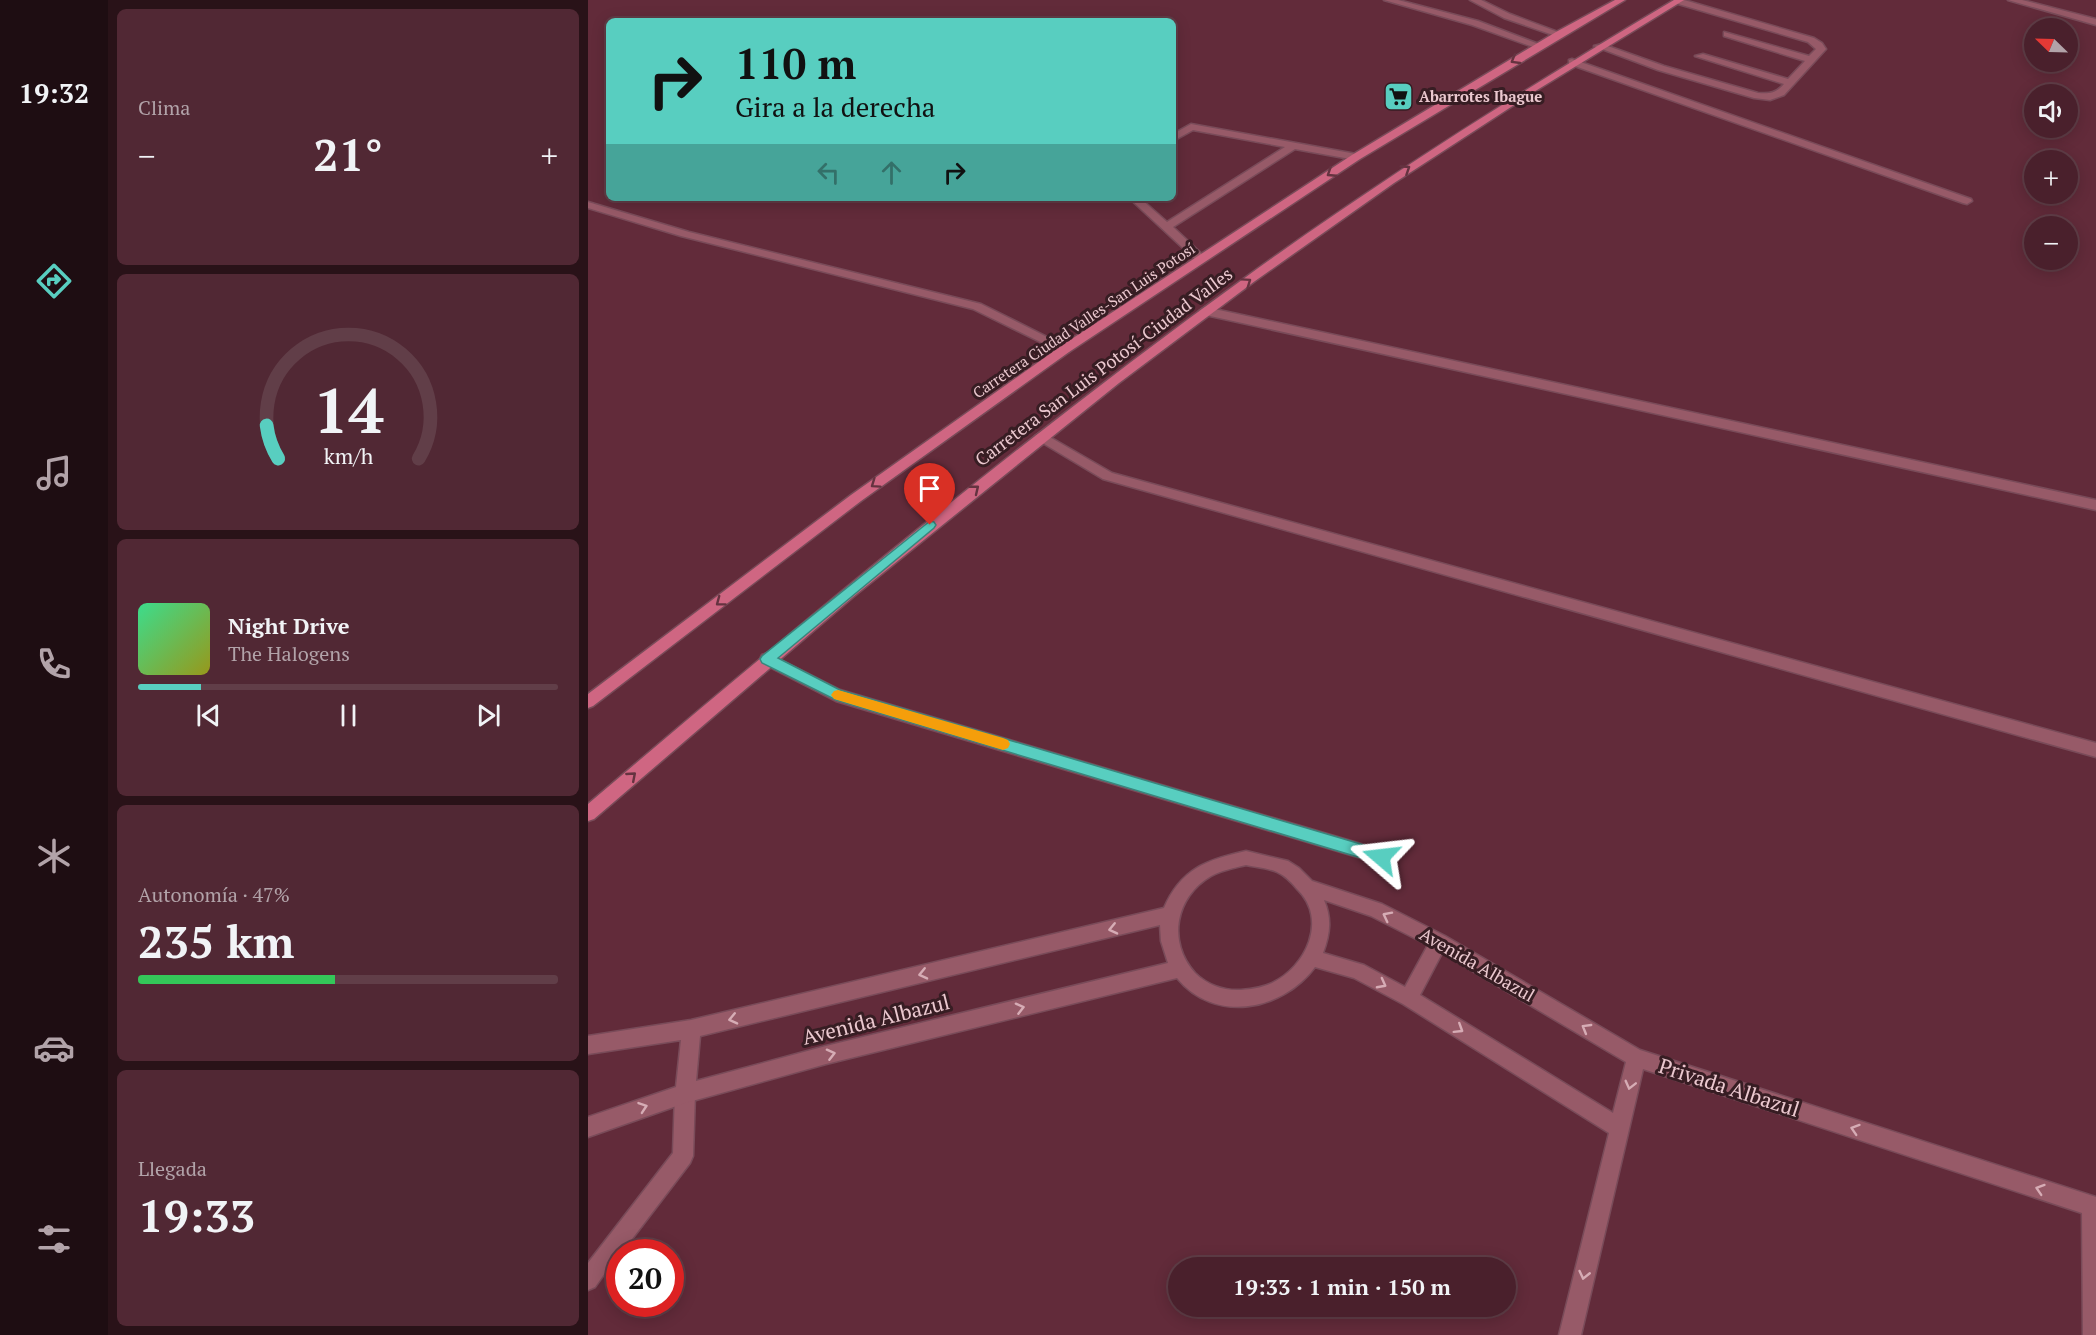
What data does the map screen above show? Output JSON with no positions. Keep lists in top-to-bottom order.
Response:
{
  "streets": {
    "main road": ["Carretera Ciudad Valles-San Luis Potosí", "Carretera San Luis Potosí-Ciudad Valles"],
    "street": ["Avenida Albazul", "Privada Albazul"]
  },
  "crossings": [
    ["Avenida Albazul", "Privada Albazul"]
  ],
  "one_way": ["Carretera Ciudad Valles-San Luis Potosí", "Carretera San Luis Potosí-Ciudad Valles"],
  "places": {
    "supermarket": ["Abarrotes Ibague"]
  },
  "north": "top left",
  "page": {
    "tabs": "19:32",
    "tile": [
      "Clima",
      ["Autonomía · 47%", "235 km"],
      ["Llegada", "19:33"]
    ],
    "map_buttons": ["+", "−"],
    "turn": ["110 m", "Gira a la derecha"],
    "heat": ["−", "21°", "+"],
    "song": ["Night Drive", "The Halogens"],
    "limit": "20",
    "trip": "19:33 · 1 min · 150 m",
    "gauge": ["14", "km/h"]
  }
}
